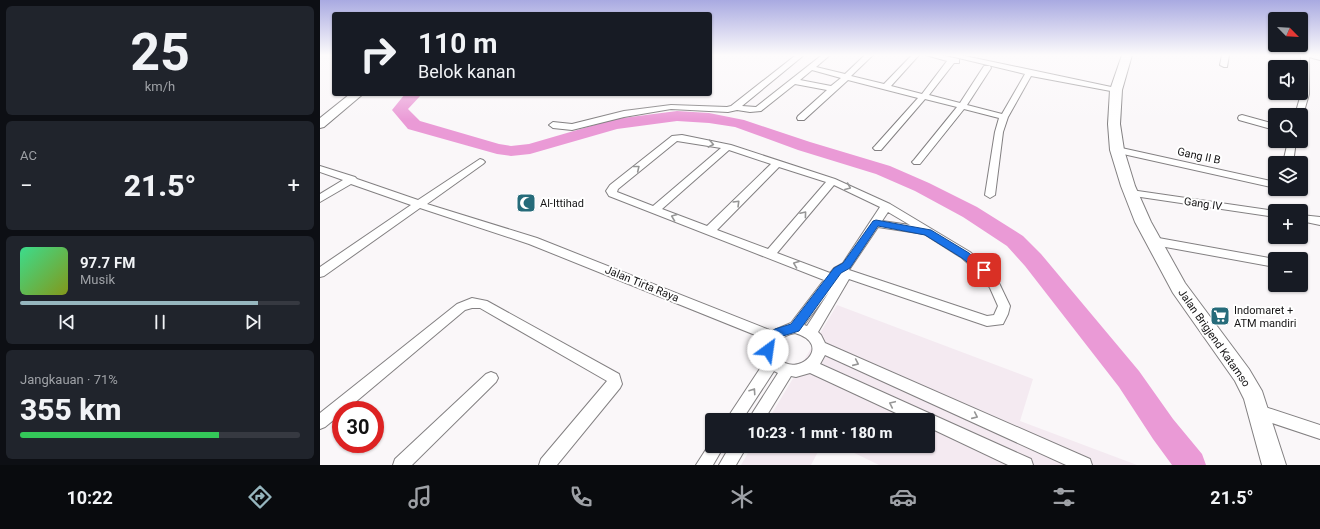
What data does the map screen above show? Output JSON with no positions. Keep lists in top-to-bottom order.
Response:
{
  "streets": {
    "street": [
      "Gang II B",
      "Gang IV",
      "Jalan Tirta Raya",
      "Jalan Brigjend Katamso"
    ]
  },
  "crossings": [
    ["Gang II B", "Jalan Brigjend Katamso"],
    ["Gang IV", "Jalan Brigjend Katamso"]
  ],
  "places": {
    "mosque": ["Al-Ittihad"],
    "supermarket": ["Indomaret + ATM mandiri"]
  },
  "north": "bottom right",
  "page": {
    "tile": [
      ["25", "km/h"],
      "AC",
      ["Jangkauan · 71%", "355 km"]
    ],
    "map_buttons": ["+", "−"],
    "turn": ["110 m", "Belok kanan"],
    "heat": ["−", "21.5°", "+"],
    "song": ["97.7 FM", "Musik"],
    "limit": "30",
    "trip": "10:23 · 1 mnt · 180 m",
    "tabs": ["10:22", "21.5°"]
  }
}
